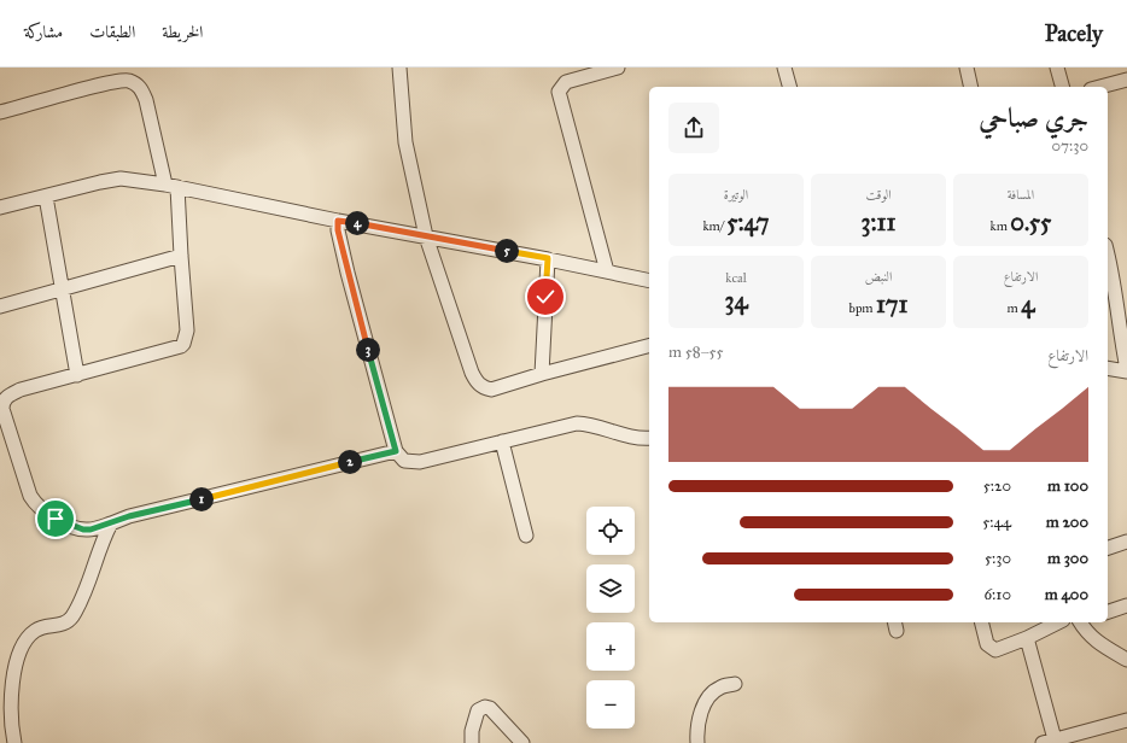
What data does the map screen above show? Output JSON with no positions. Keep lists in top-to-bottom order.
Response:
{
  "page": {
    "header": "Pacely",
    "nav": ["الخريطة", "الطبقات", "مشاركة"],
    "heading": ["جري صباحي", "07:30"],
    "stats": [
      ["المسافة", "0.55 km"],
      ["الوقت", "3:11"],
      ["الوتيرة", "5:47 /km"],
      ["الارتفاع", "4 m"],
      ["النبض", "171 bpm"],
      ["kcal", "34"]
    ],
    "pins": [
      "4",
      "5",
      "3",
      "2",
      "1"
    ],
    "chart": ["الارتفاع", "55–58 m"],
    "list": [
      {
        "name": "100 m",
        "note": "5:20"
      },
      {
        "name": "200 m",
        "note": "5:44"
      },
      {
        "name": "300 m",
        "note": "5:30"
      },
      {
        "name": "400 m",
        "note": "6:10"
      }
    ],
    "map_buttons": ["+", "−"]
  }
}
